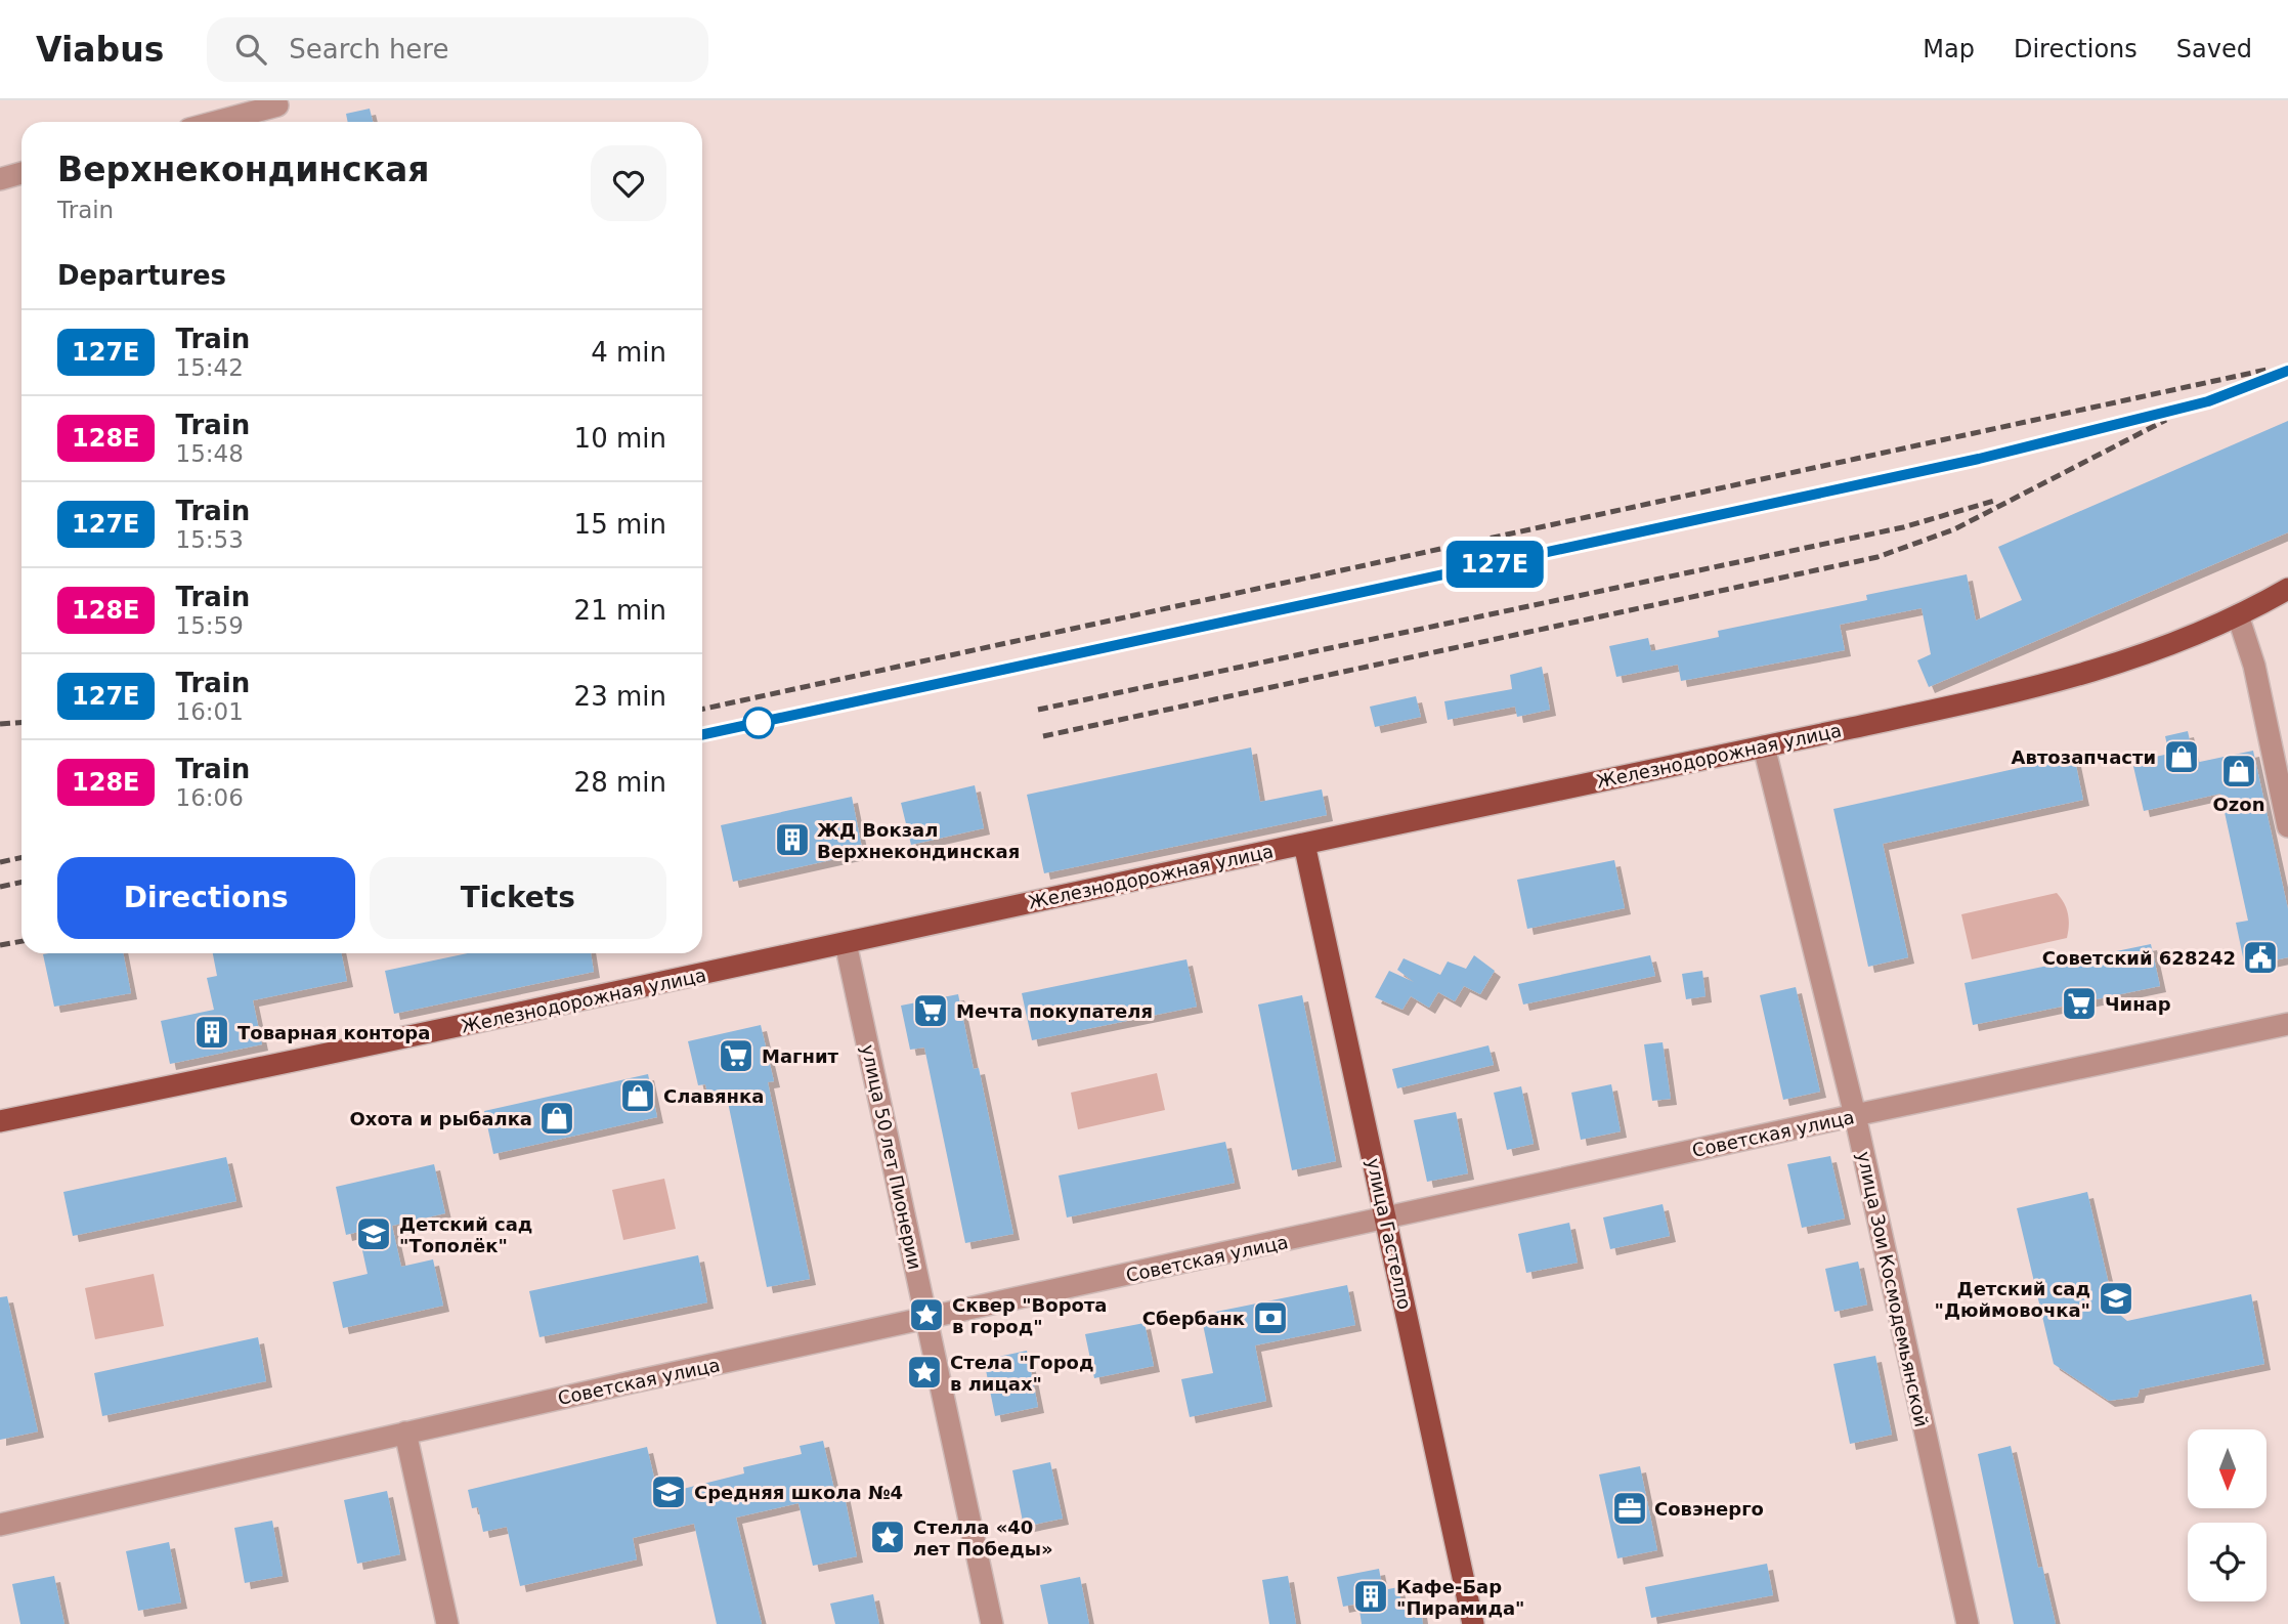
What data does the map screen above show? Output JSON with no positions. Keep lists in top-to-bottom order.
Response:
{
  "streets": {
    "main road": ["Железнодорожная улица", "улица Гастелло"],
    "street": ["Советская улица", "улица 50 лет Пионерии", "улица Зои Космодемьянской"]
  },
  "crossings": [
    ["Железнодорожная улица", "улица 50 лет Пионерии"],
    ["Железнодорожная улица", "улица Гастелло"],
    ["Железнодорожная улица", "улица Зои Космодемьянской"],
    ["Советская улица", "улица 50 лет Пионерии"],
    ["Советская улица", "улица Гастелло"],
    ["Советская улица", "улица Зои Космодемьянской"]
  ],
  "places": {
    "shop": [
      "Автозапчасти",
      "Ozon",
      "Славянка",
      "Охота и рыбалка"
    ],
    "building": ["ЖД Вокзал Верхнекондинская", "Товарная контора", "Кафе-Бар \"Пирамида\""],
    "public building": ["Советский 628242"],
    "supermarket": ["Чинар", "Мечта покупателя", "Магнит"],
    "school or university": ["Детский сад \"Тополёк\"", "Детский сад \"Дюймовочка\"", "Средняя школа №4"],
    "place": ["Сквер \"Ворота в город\"", "Стела \"Город в лицах\"", "Стелла «40 лет Победы»"],
    "bank": ["Сбербанк"],
    "office": ["Совэнерго"]
  },
  "north": "bottom",
  "page": {
    "header": "Viabus",
    "search": "Search here",
    "nav": ["Map", "Directions", "Saved"],
    "on_map": "127Е",
    "heading": [
      ["Верхнекондинская", "Train"],
      "Departures"
    ],
    "list": [
      {
        "mark": "127Е",
        "name": "Train",
        "note": "15:42",
        "value": "4 min"
      },
      {
        "mark": "128Е",
        "name": "Train",
        "note": "15:48",
        "value": "10 min"
      },
      {
        "mark": "127Е",
        "name": "Train",
        "note": "15:53",
        "value": "15 min"
      },
      {
        "mark": "128Е",
        "name": "Train",
        "note": "15:59",
        "value": "21 min"
      },
      {
        "mark": "127Е",
        "name": "Train",
        "note": "16:01",
        "value": "23 min"
      },
      {
        "mark": "128Е",
        "name": "Train",
        "note": "16:06",
        "value": "28 min"
      }
    ],
    "buttons": ["Directions", "Tickets"]
  }
}
